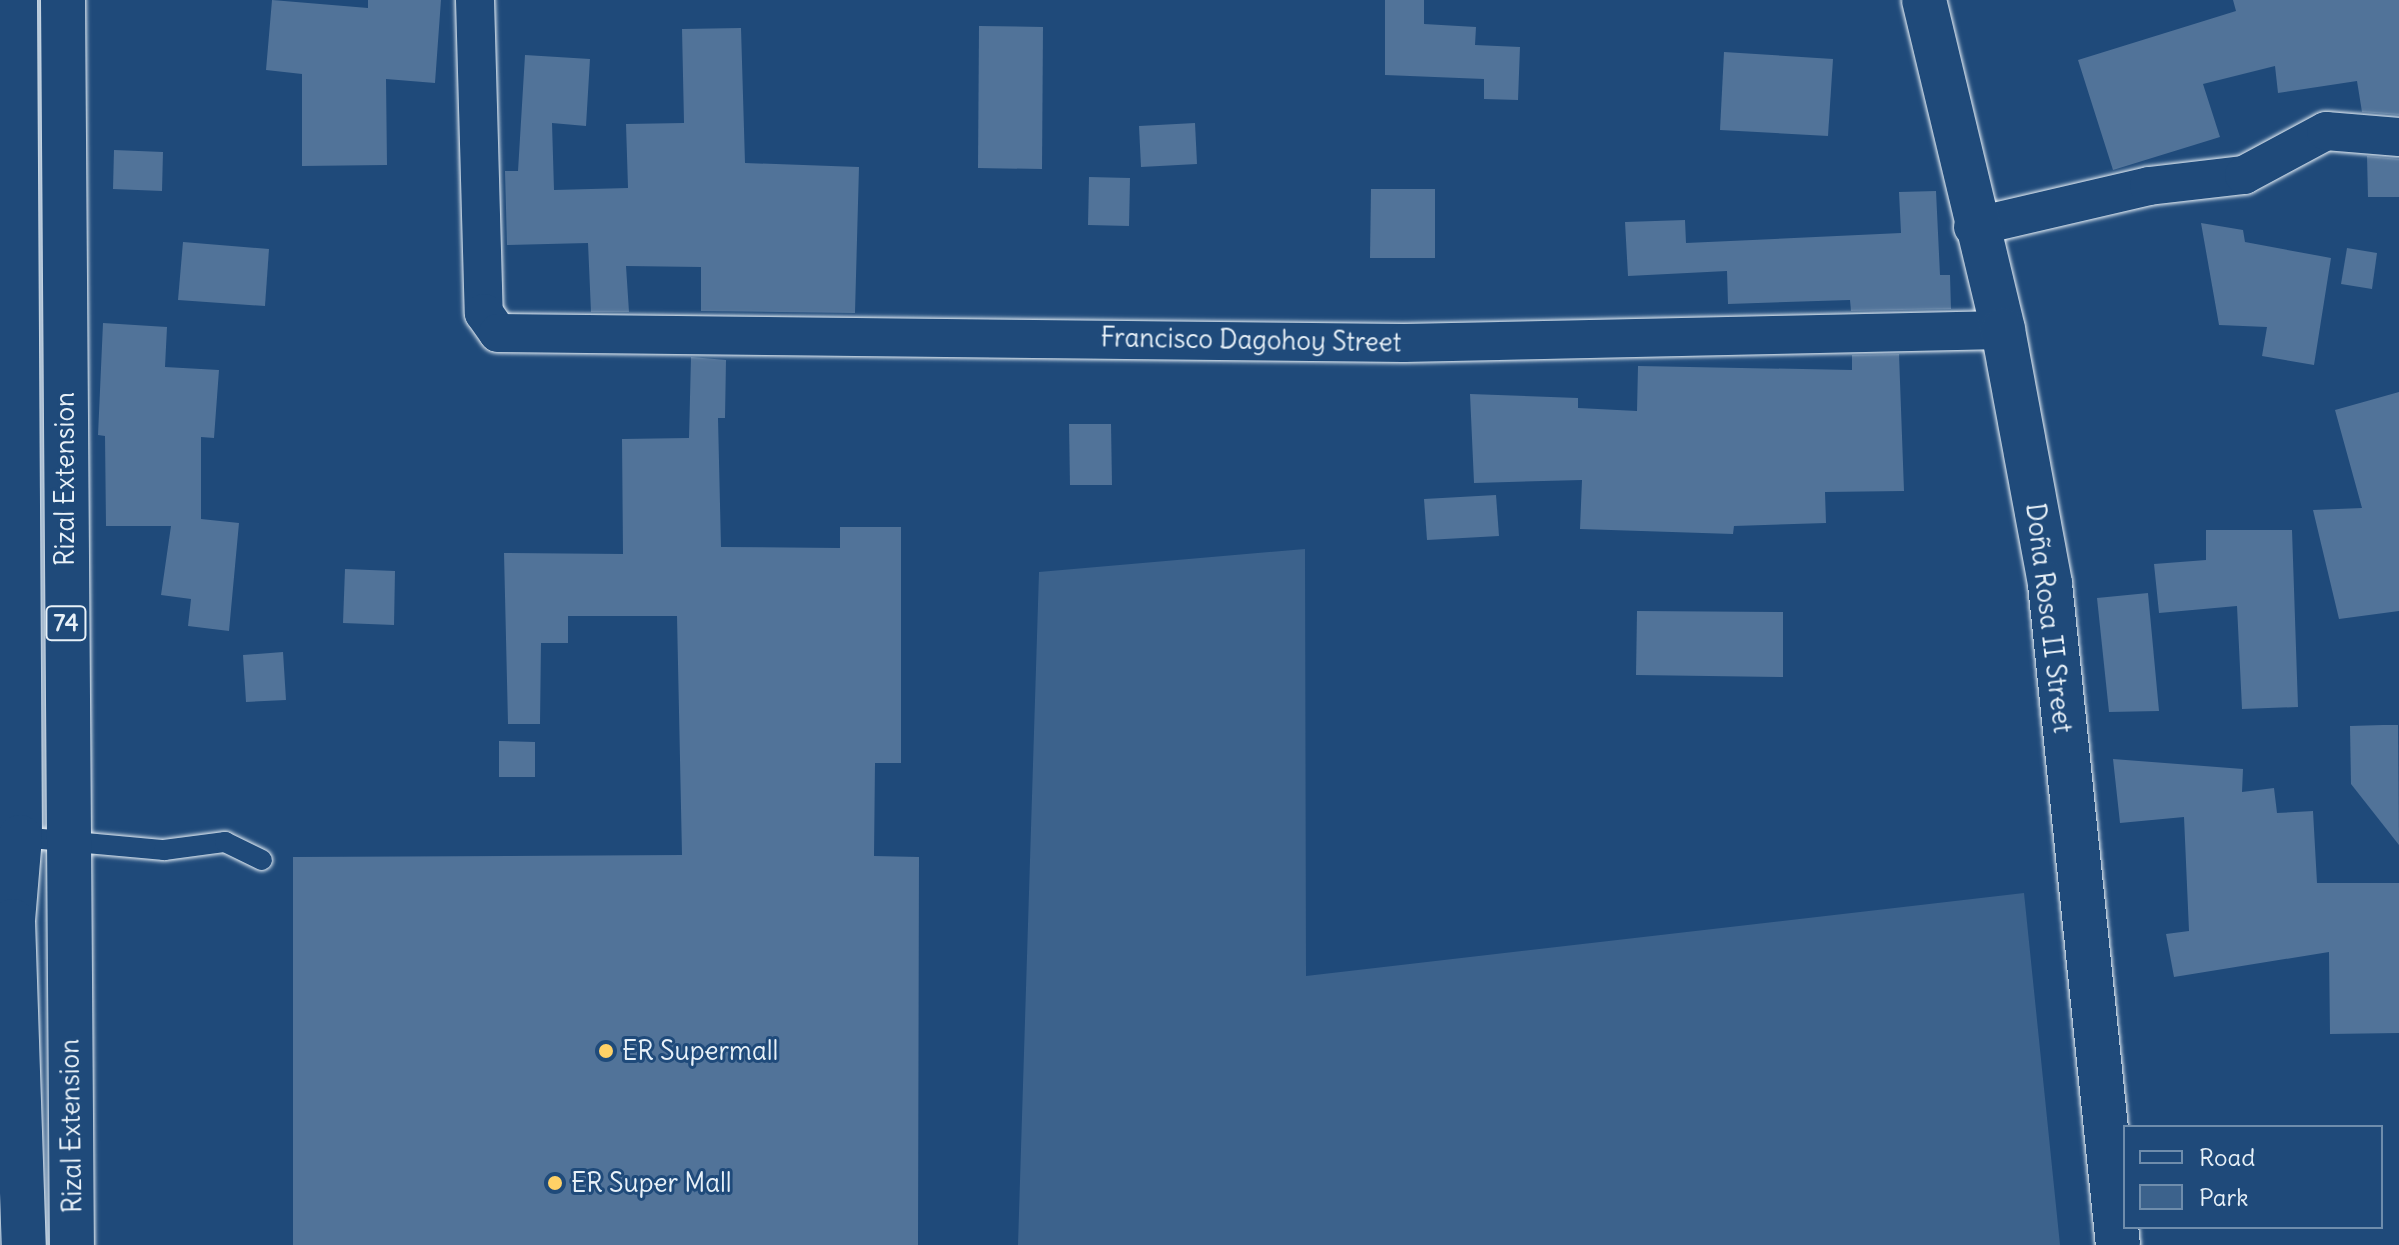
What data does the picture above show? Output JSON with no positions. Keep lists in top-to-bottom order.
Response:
{
  "streets": {
    "main road": ["Rizal Extension", "Doña Rosa II Street", "74"],
    "street": ["Francisco Dagohoy Street"]
  },
  "crossings": [
    ["Francisco Dagohoy Street", "Doña Rosa II Street"]
  ],
  "places": ["ER Supermall", "ER Super Mall"],
  "legend": ["Road", "Park"]
}
